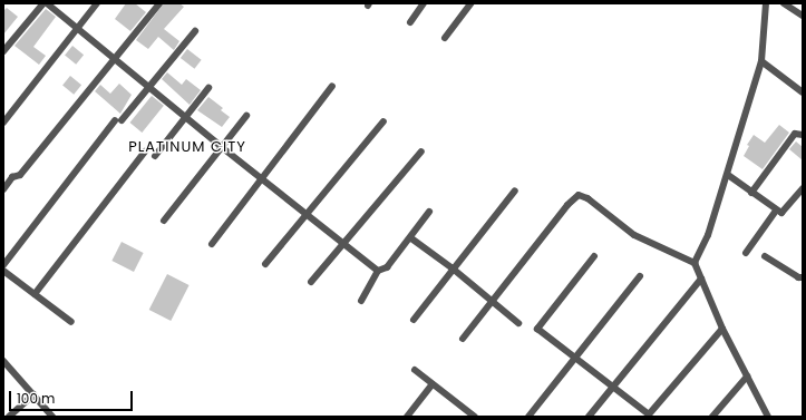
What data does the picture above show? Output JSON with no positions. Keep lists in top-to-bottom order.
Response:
{
  "districts": ["PLATINUM CITY"],
  "scale_bar": "100 m"
}
